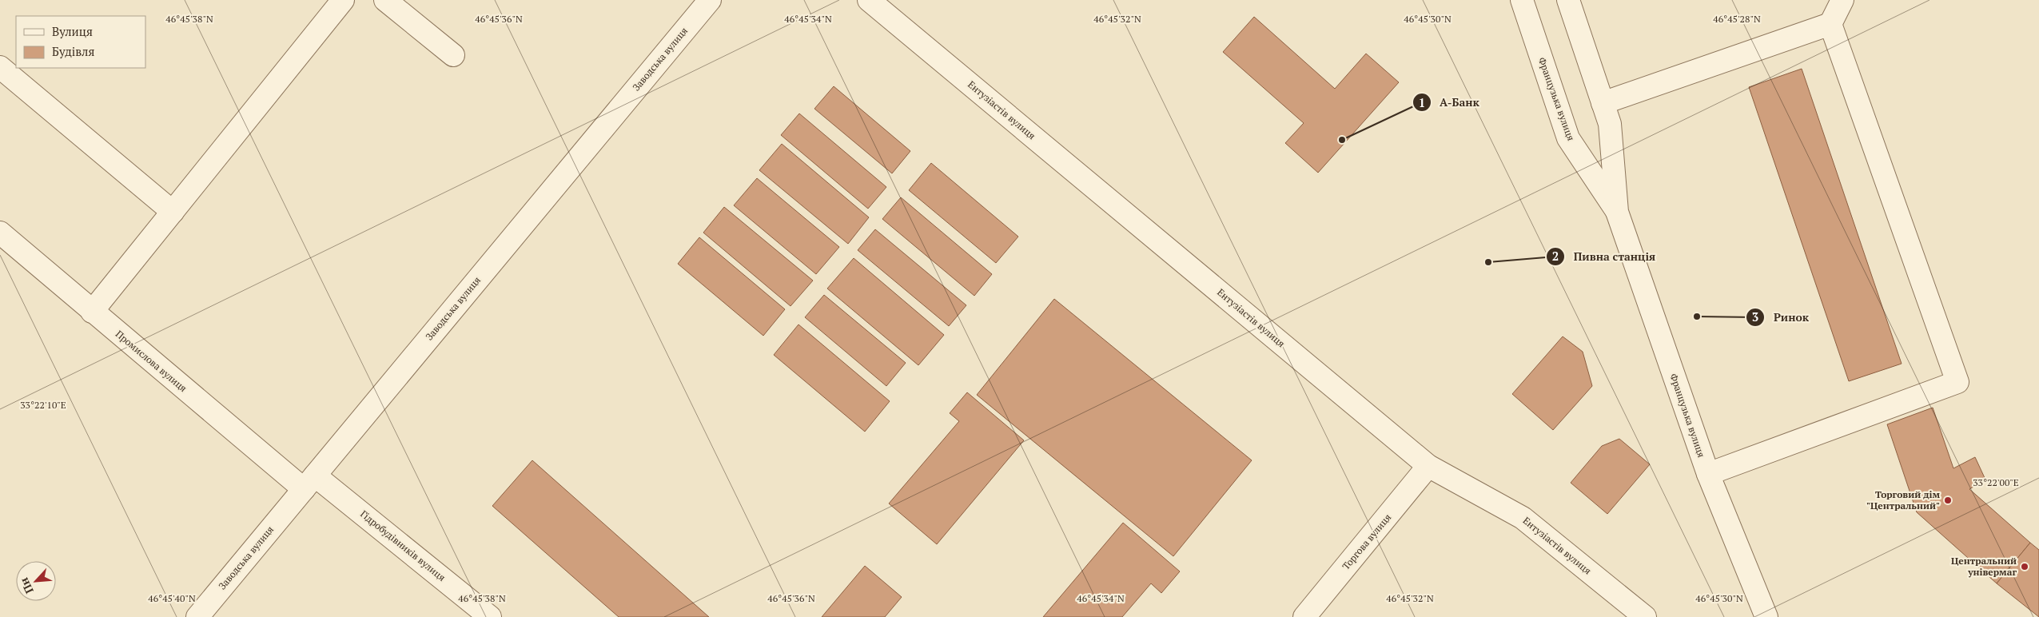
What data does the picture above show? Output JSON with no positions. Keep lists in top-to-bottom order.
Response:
{
  "streets": {
    "street": [
      "Заводська вулиця",
      "Французька вулиця",
      "Ентузіастів вулиця",
      "Промислова вулиця",
      "Торгова вулиця",
      "Гідробудівників вулиця"
    ]
  },
  "crossings": [
    ["Заводська вулиця", "Промислова вулиця"],
    ["Заводська вулиця", "Гідробудівників вулиця"],
    ["Ентузіастів вулиця", "Торгова вулиця"],
    ["Промислова вулиця", "Гідробудівників вулиця"]
  ],
  "places": [
    "A-Банк",
    "Пивна станція",
    "Ринок",
    "Торговий дім \"Центральний\"",
    "Центральний універмаг"
  ],
  "legend": ["Вулиця", "Будівля"],
  "north": "bottom left",
  "coordinates": [
    "46°45'38\"N",
    "46°45'36\"N",
    "46°45'34\"N",
    "46°45'32\"N",
    "46°45'30\"N",
    "46°45'28\"N",
    "33°22'10\"E",
    "33°22'00\"E",
    "46°45'40\"N"
  ]
}
